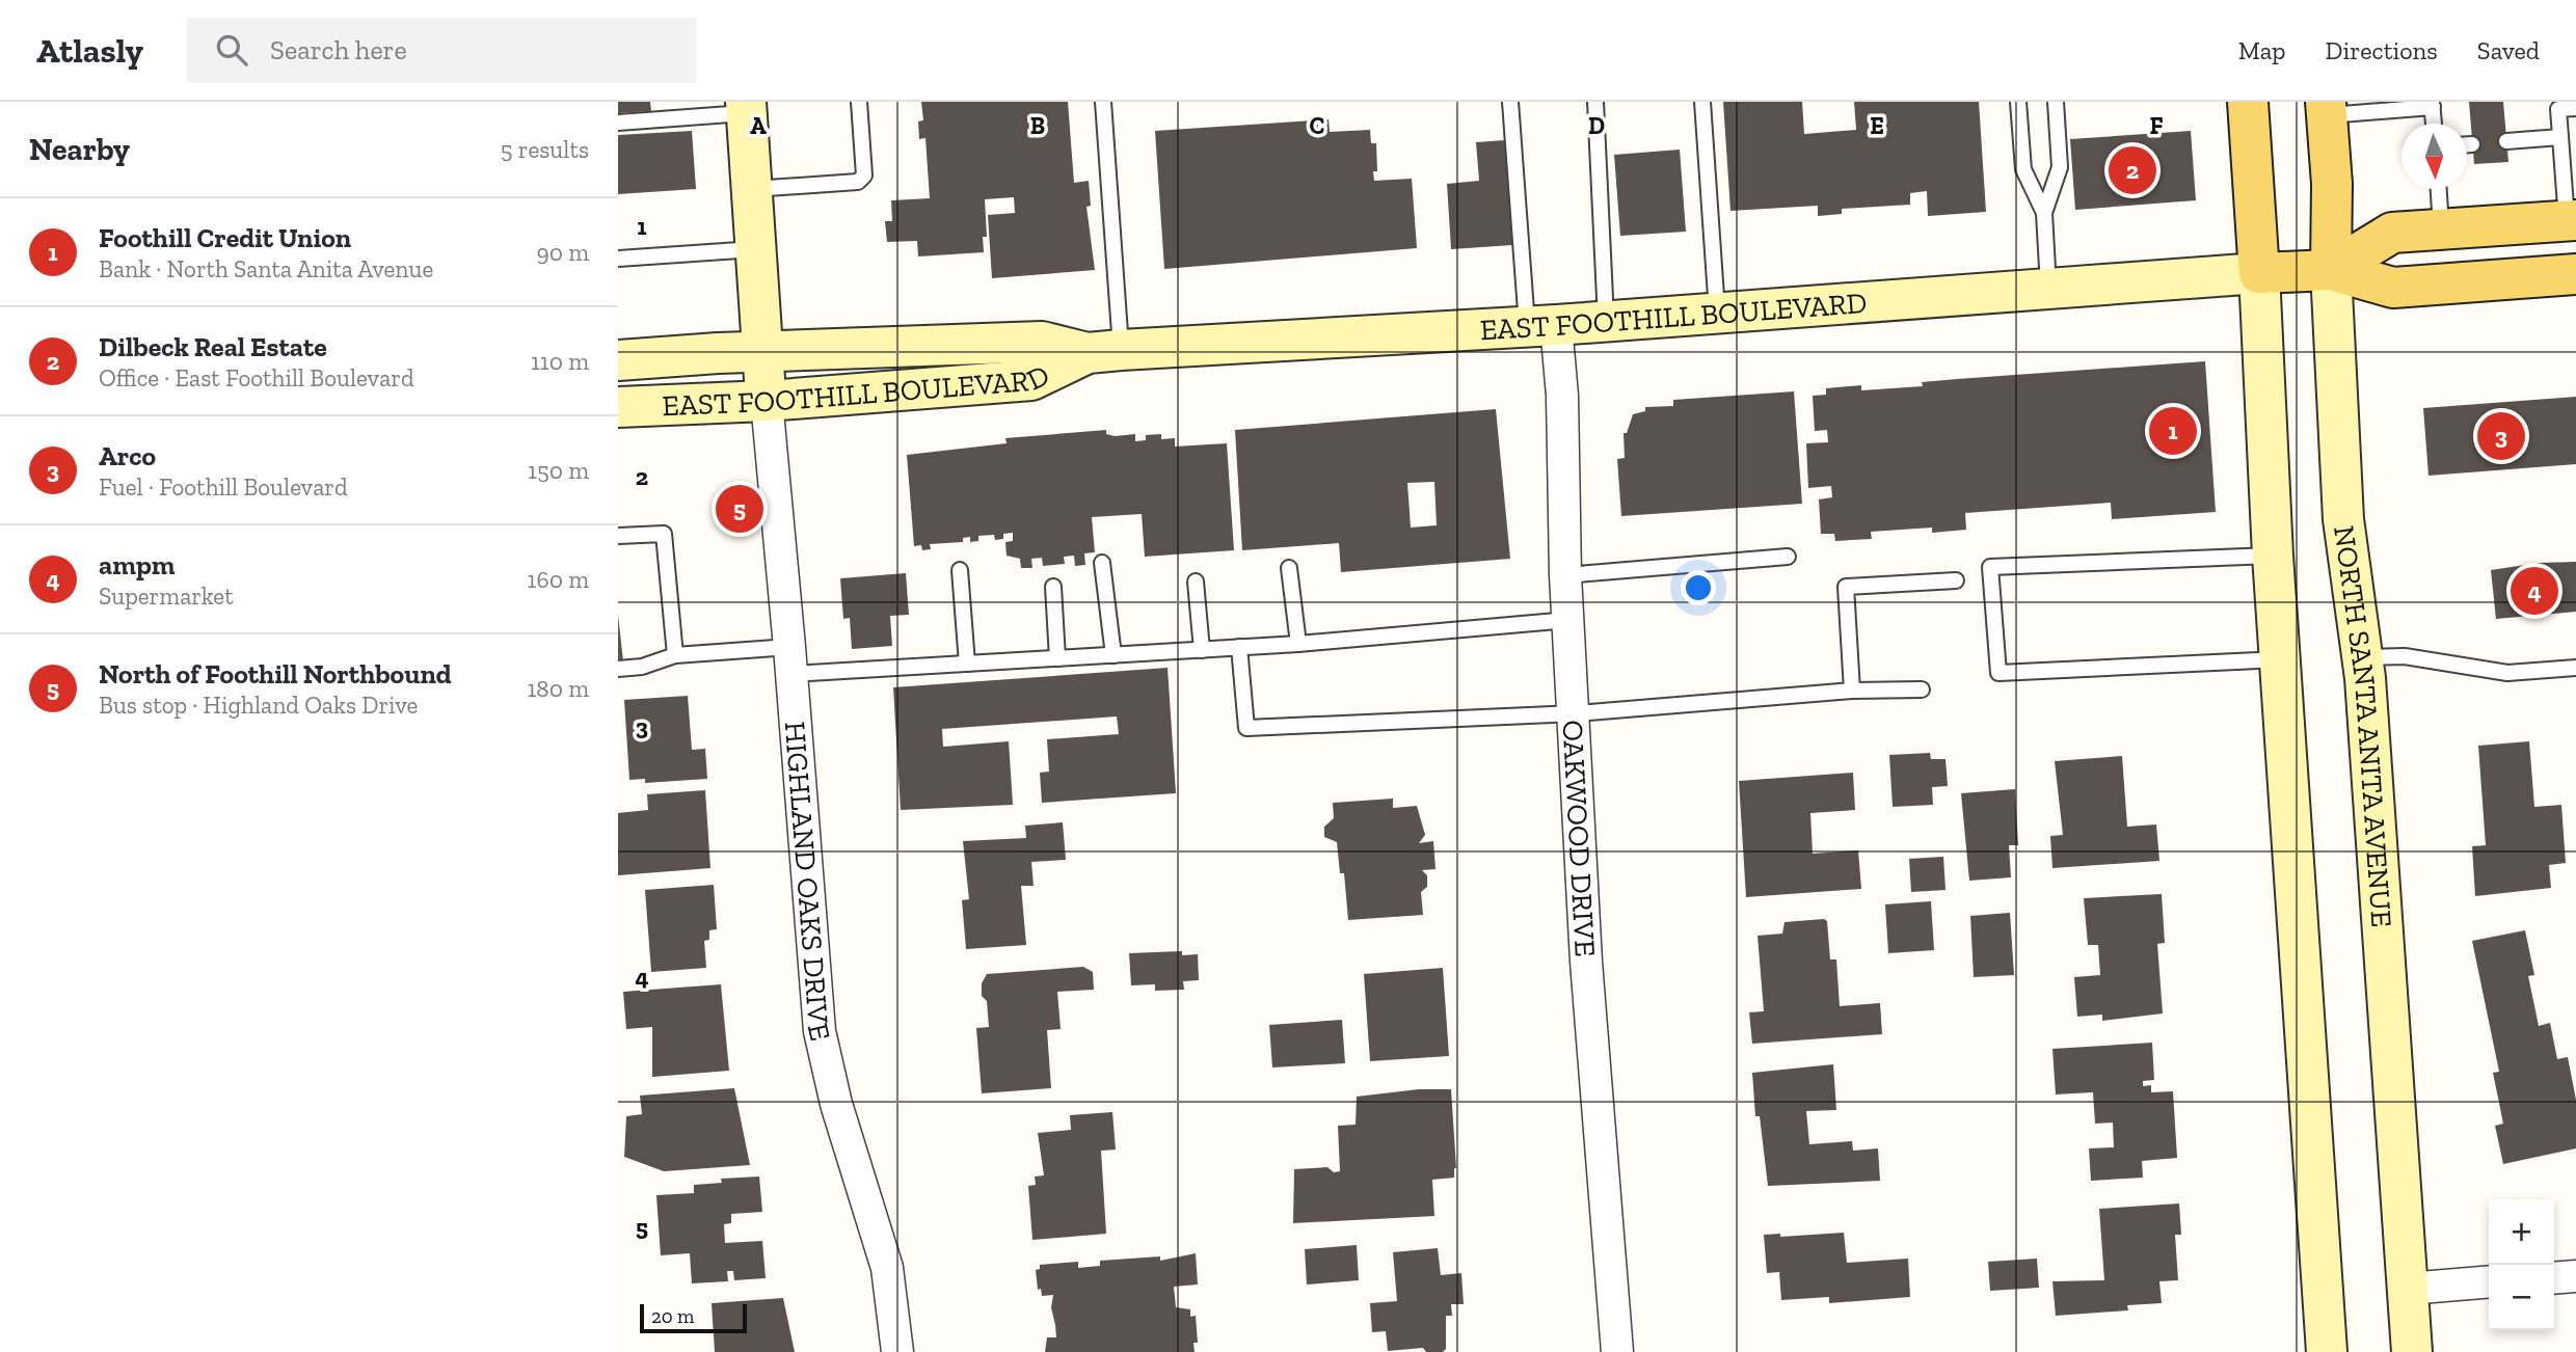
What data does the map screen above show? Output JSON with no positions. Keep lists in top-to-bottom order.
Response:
{
  "streets": {
    "main road": ["NORTH SANTA ANITA AVENUE"],
    "street": ["EAST FOOTHILL BOULEVARD", "OAKWOOD DRIVE", "HIGHLAND OAKS DRIVE"]
  },
  "crossings": [
    ["EAST FOOTHILL BOULEVARD", "OAKWOOD DRIVE"],
    ["EAST FOOTHILL BOULEVARD", "HIGHLAND OAKS DRIVE"]
  ],
  "scale_bar": "20 m",
  "north": "bottom",
  "page": {
    "header": "Atlasly",
    "search": "Search here",
    "nav": ["Map", "Directions", "Saved"],
    "heading": ["Nearby", "5 results"],
    "pins": [
      "2",
      "1",
      "3",
      "5",
      "4"
    ],
    "list": [
      {
        "mark": "1",
        "name": "Foothill Credit Union",
        "note": "Bank · North Santa Anita Avenue",
        "value": "90 m"
      },
      {
        "mark": "2",
        "name": "Dilbeck Real Estate",
        "note": "Office · East Foothill Boulevard",
        "value": "110 m"
      },
      {
        "mark": "3",
        "name": "Arco",
        "note": "Fuel · Foothill Boulevard",
        "value": "150 m"
      },
      {
        "mark": "4",
        "name": "ampm",
        "note": "Supermarket",
        "value": "160 m"
      },
      {
        "mark": "5",
        "name": "North of Foothill Northbound",
        "note": "Bus stop · Highland Oaks Drive",
        "value": "180 m"
      }
    ],
    "map_buttons": ["+", "−"],
    "scale": "20 m"
  },
  "grid": {
    "columns": [
      "A",
      "B",
      "C",
      "D",
      "E",
      "F"
    ],
    "rows": [
      "1",
      "2",
      "3",
      "4",
      "5"
    ]
  }
}
